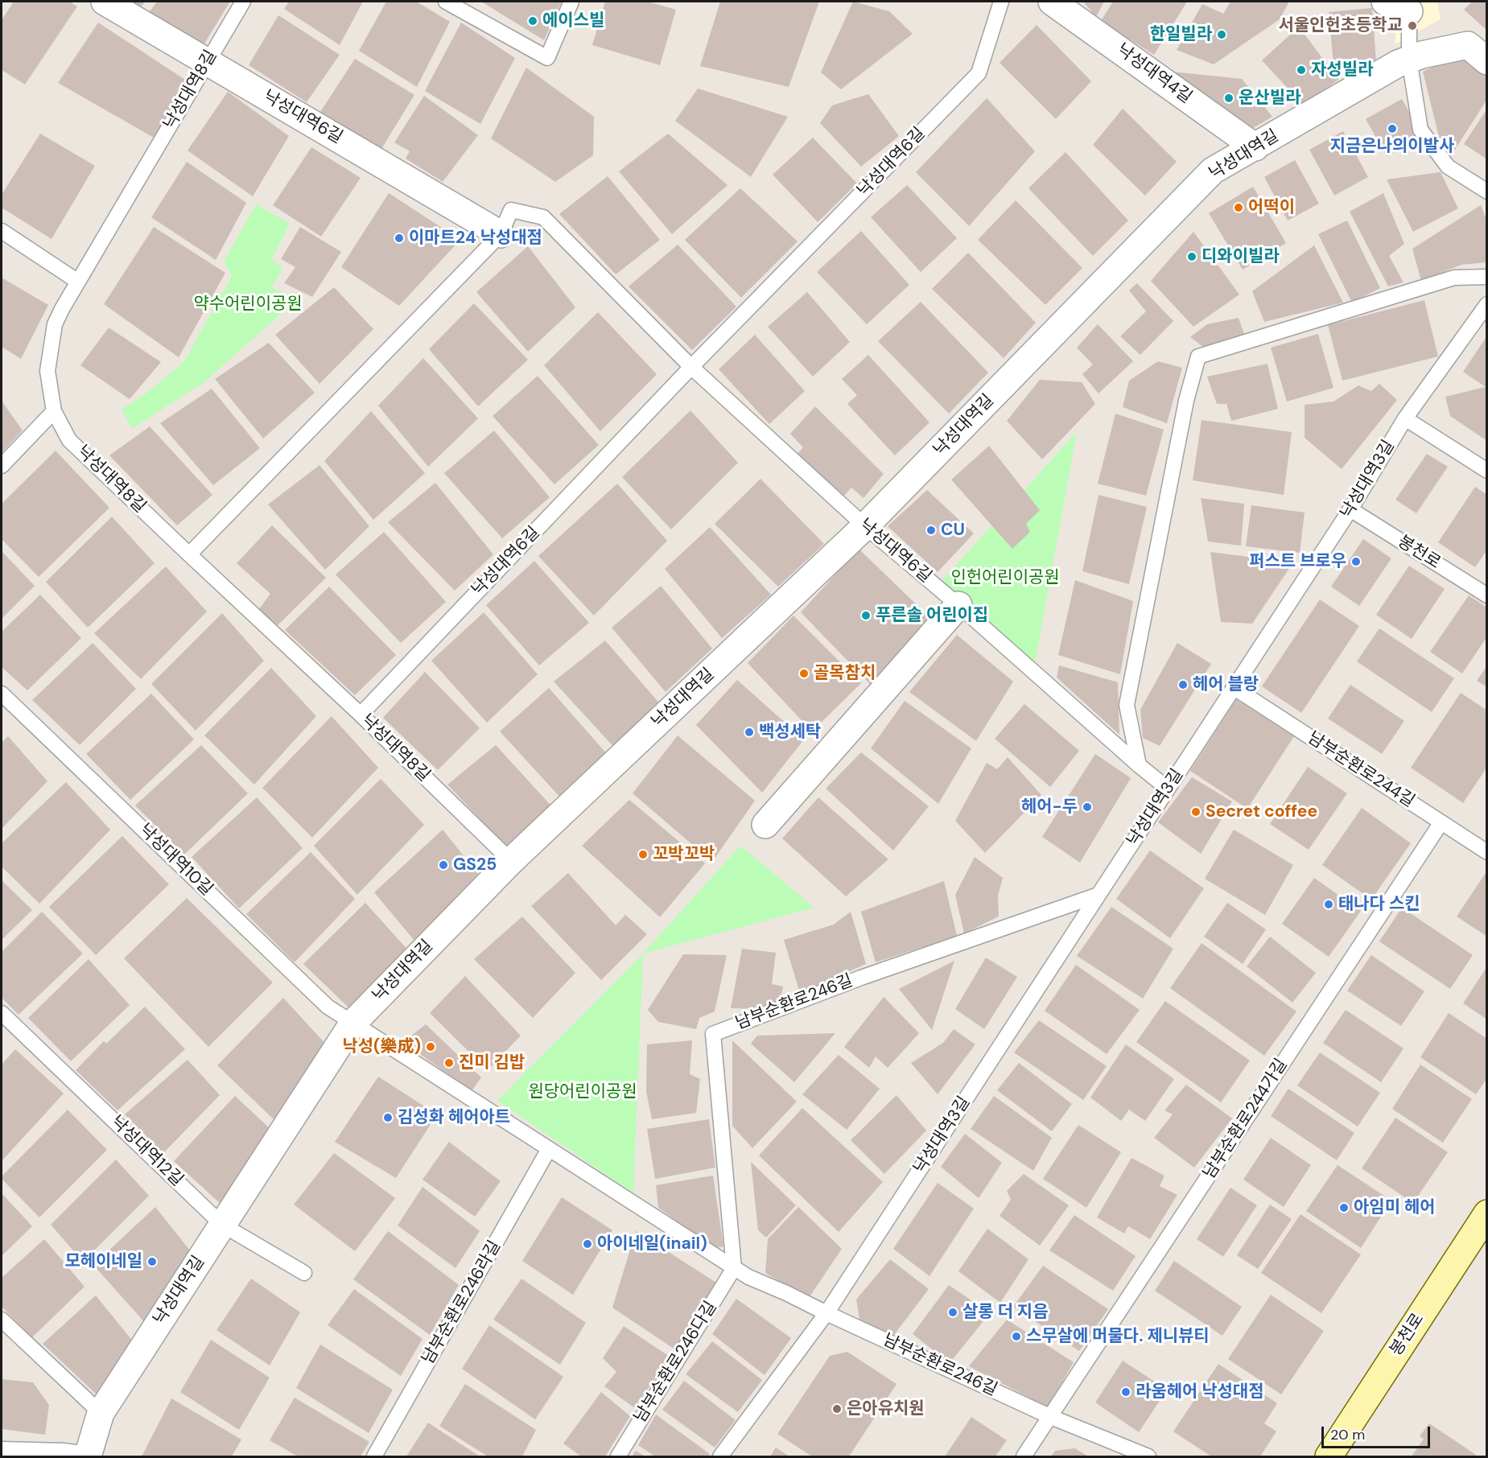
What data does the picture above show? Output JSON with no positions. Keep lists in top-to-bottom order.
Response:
{
  "streets": {
    "street": [
      "낙성대역4길",
      "낙성대역6길",
      "낙성대역길",
      "봉천로"
    ],
    "lane": [
      "낙성대역8길",
      "낙성대역3길",
      "남부순환로244길",
      "낙성대역10길",
      "남부순환로246길",
      "남부순환로244가길",
      "낙성대역12길",
      "남부순환로246라길",
      "남부순환로246다길"
    ]
  },
  "crossings": [
    ["낙성대역4길", "낙성대역길"],
    ["낙성대역8길", "낙성대역6길"],
    ["낙성대역8길", "낙성대역길"],
    ["낙성대역6길", "낙성대역길"],
    ["낙성대역6길", "낙성대역3길"],
    ["낙성대역길", "낙성대역10길"],
    ["낙성대역길", "남부순환로246길"],
    ["낙성대역길", "낙성대역12길"],
    ["낙성대역3길", "봉천로"],
    ["낙성대역3길", "남부순환로244길"],
    ["낙성대역3길", "남부순환로246길"],
    ["남부순환로244길", "남부순환로244가길"],
    ["낙성대역10길", "남부순환로246길"],
    ["남부순환로246길", "남부순환로244가길"],
    ["남부순환로246길", "남부순환로246라길"],
    ["남부순환로246길", "남부순환로246다길"]
  ],
  "parks": ["약수어린이공원", "인헌어린이공원", "원당어린이공원"],
  "places": [
    "에이스빌",
    "서울인헌초등학교",
    "한일빌라",
    "자성빌라",
    "운산빌라",
    "지금은나의이발사",
    "어떡이",
    "이마트24 낙성대점",
    "디와이빌라",
    "CU",
    "퍼스트 브로우",
    "푸른솔 어린이집",
    "골목참치",
    "헤어 블랑",
    "백성세탁",
    "헤어-두",
    "Secret coffee",
    "꼬박꼬박",
    "GS25",
    "태나다 스킨",
    "낙성(樂成)",
    "진미 김밥",
    "김성화 헤어아트",
    "아임미 헤어",
    "아이네일(inail)",
    "모헤이네일",
    "살롱 더 지음",
    "스무살에 머물다. 제니뷰티",
    "라움헤어 낙성대점",
    "은아유치원"
  ],
  "scale_bar": "20 m"
}
